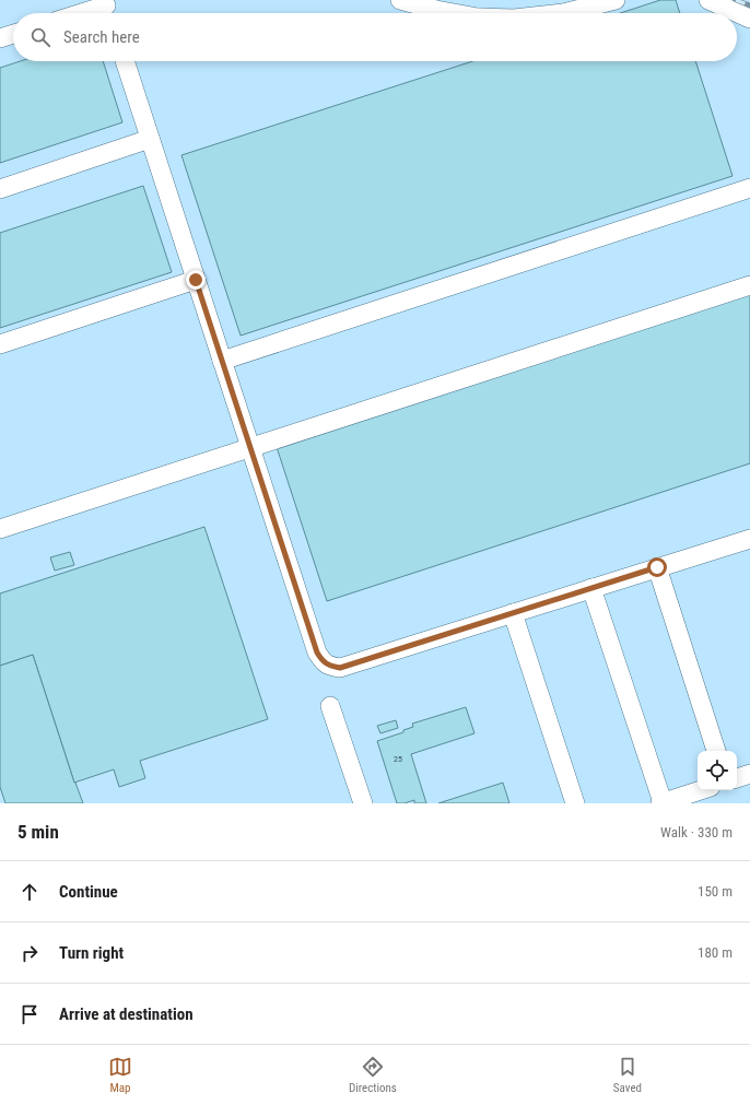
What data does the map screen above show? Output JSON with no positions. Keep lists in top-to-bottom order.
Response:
{
  "house_numbers": ["25"],
  "page": {
    "search": "Search here",
    "heading": ["5 min", "Walk · 330 m"],
    "list": [
      ["Continue", "150 m"],
      ["Turn right", "180 m"],
      "Arrive at destination"
    ],
    "nav": ["Map", "Directions", "Saved"]
  }
}
